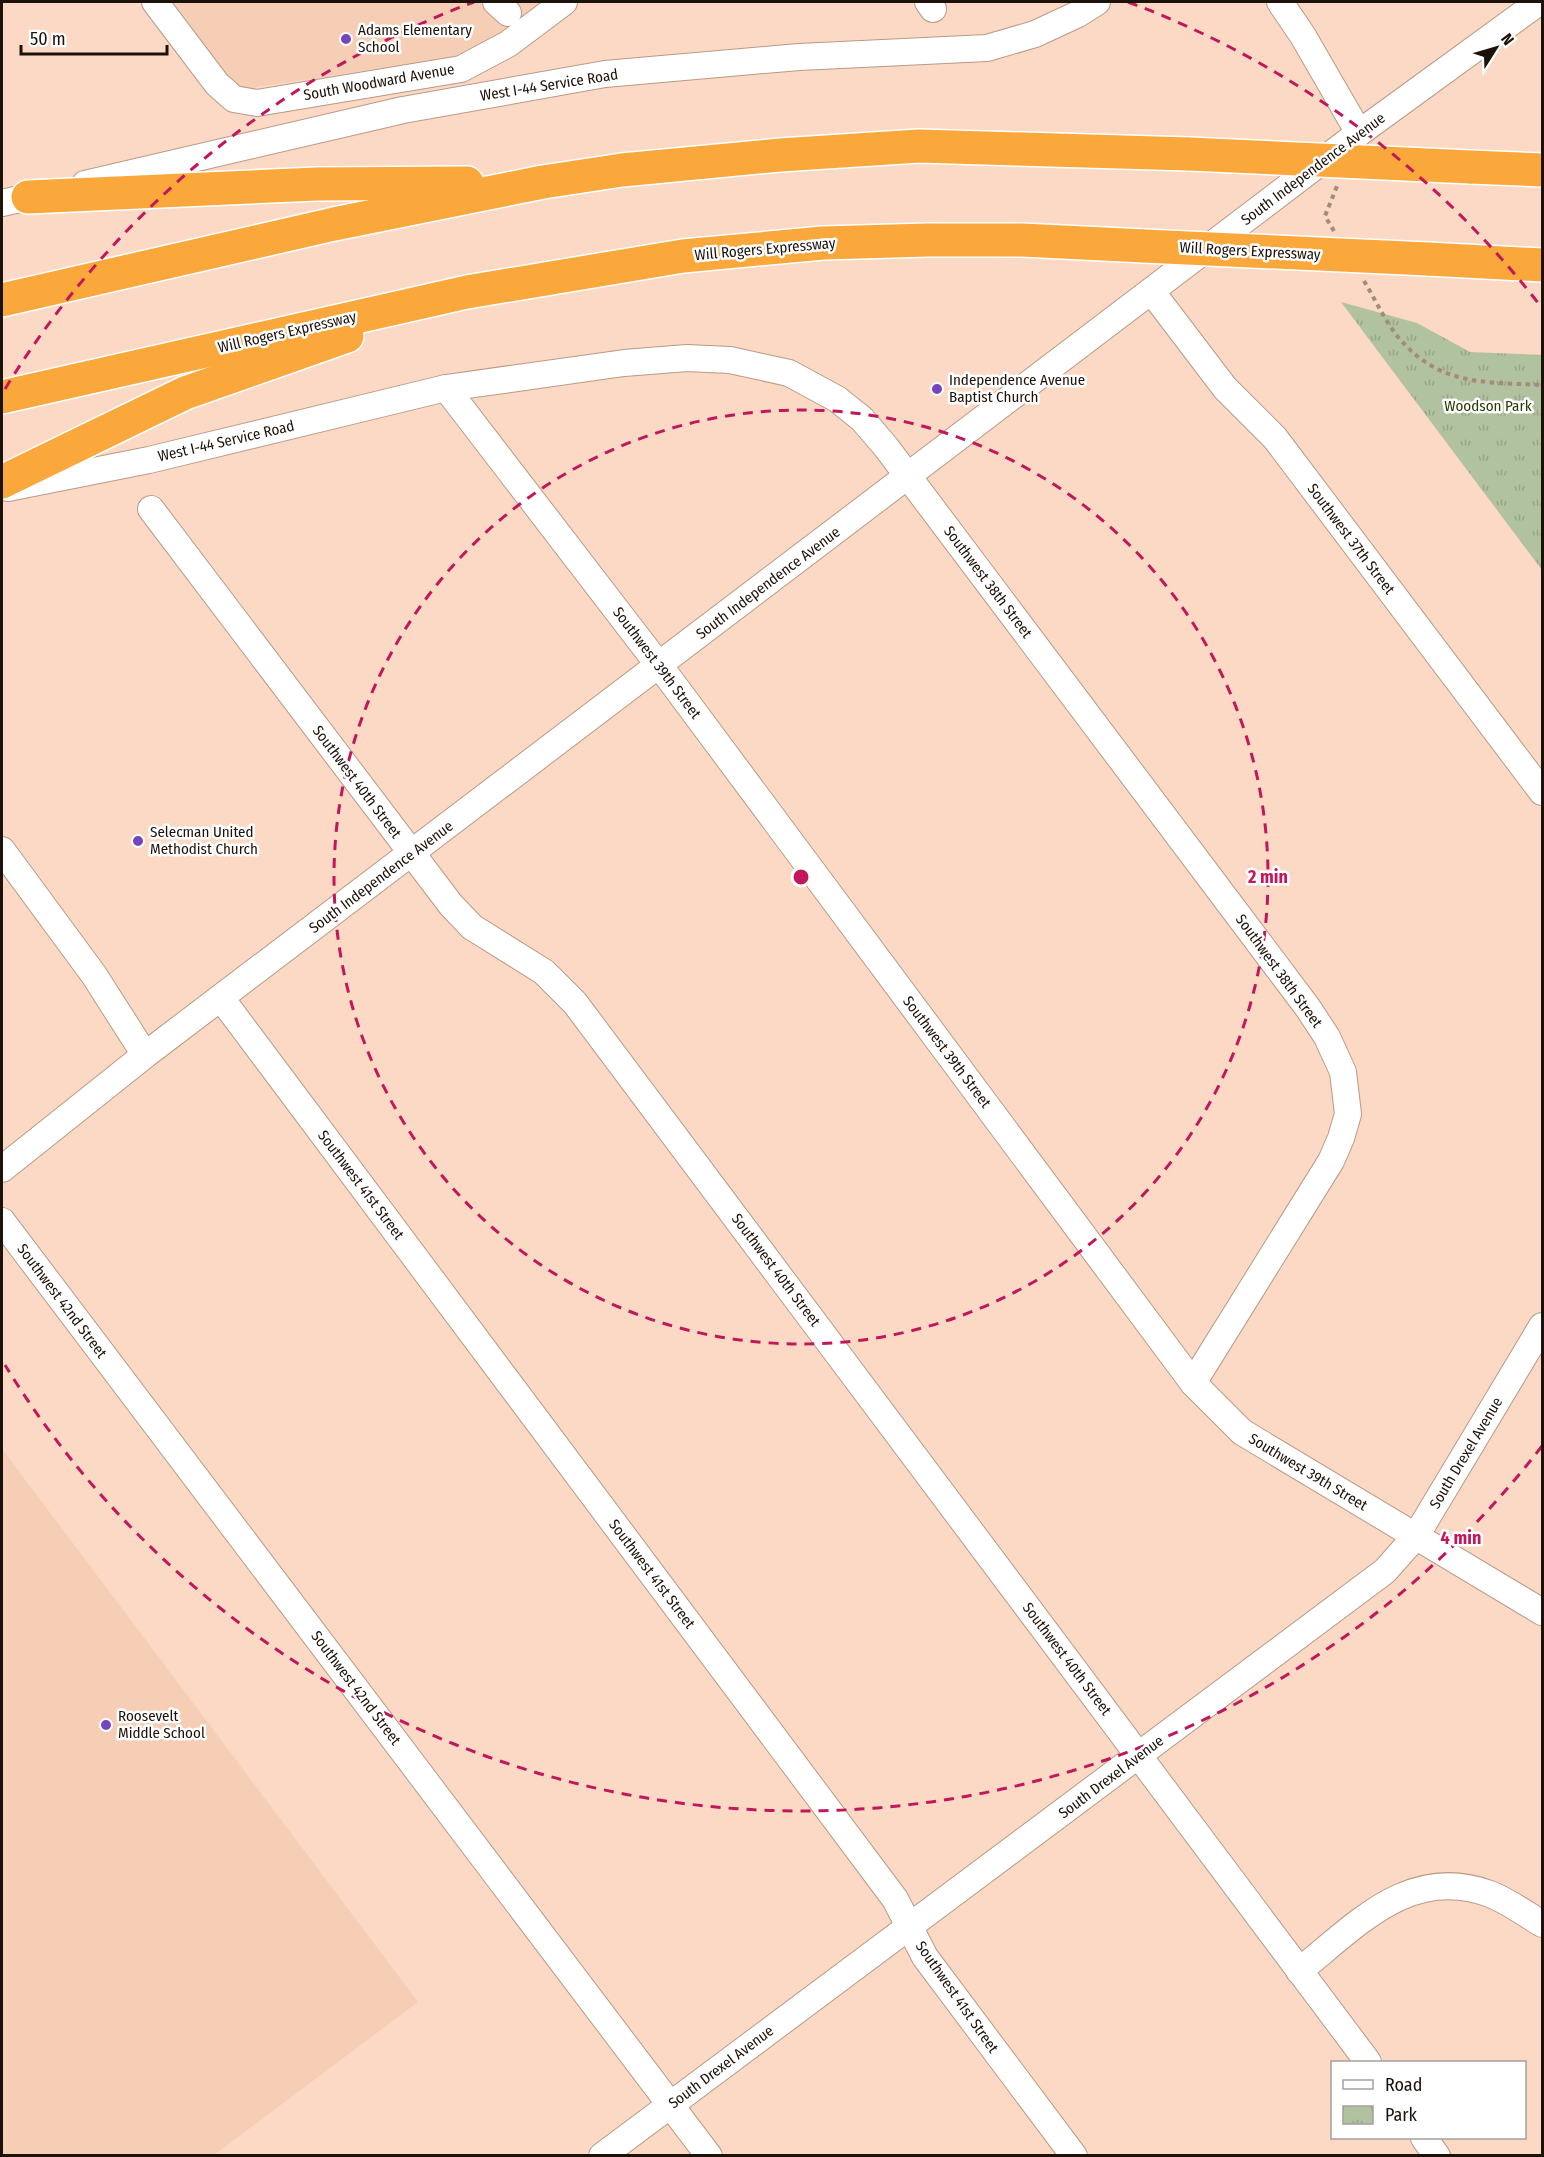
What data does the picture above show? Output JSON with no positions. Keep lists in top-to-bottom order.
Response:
{
  "streets": {
    "highway": ["Will Rogers Expressway"],
    "street": [
      "South Woodward Avenue",
      "West I-44 Service Road",
      "South Independence Avenue",
      "Southwest 37th Street",
      "Southwest 38th Street",
      "Southwest 39th Street",
      "Southwest 40th Street",
      "Southwest 41st Street",
      "Southwest 42nd Street",
      "South Drexel Avenue"
    ]
  },
  "crossings": [
    ["West I-44 Service Road", "South Independence Avenue"],
    ["West I-44 Service Road", "Southwest 38th Street"],
    ["West I-44 Service Road", "Southwest 39th Street"],
    ["South Independence Avenue", "Southwest 37th Street"],
    ["South Independence Avenue", "Southwest 38th Street"],
    ["South Independence Avenue", "Southwest 39th Street"],
    ["South Independence Avenue", "Southwest 40th Street"],
    ["South Independence Avenue", "Southwest 41st Street"],
    ["Southwest 38th Street", "Southwest 39th Street"],
    ["Southwest 39th Street", "South Drexel Avenue"],
    ["Southwest 40th Street", "South Drexel Avenue"],
    ["Southwest 41st Street", "South Drexel Avenue"],
    ["Southwest 42nd Street", "South Drexel Avenue"]
  ],
  "parks": ["Woodson Park"],
  "places": [
    "Adams Elementary School",
    "Independence Avenue Baptist Church",
    "Selecman United Methodist Church",
    "Roosevelt Middle School"
  ],
  "legend": ["Road", "Park"],
  "scale_bar": "50 m",
  "north": "top right",
  "rings": ["2 min", "4 min"]
}
